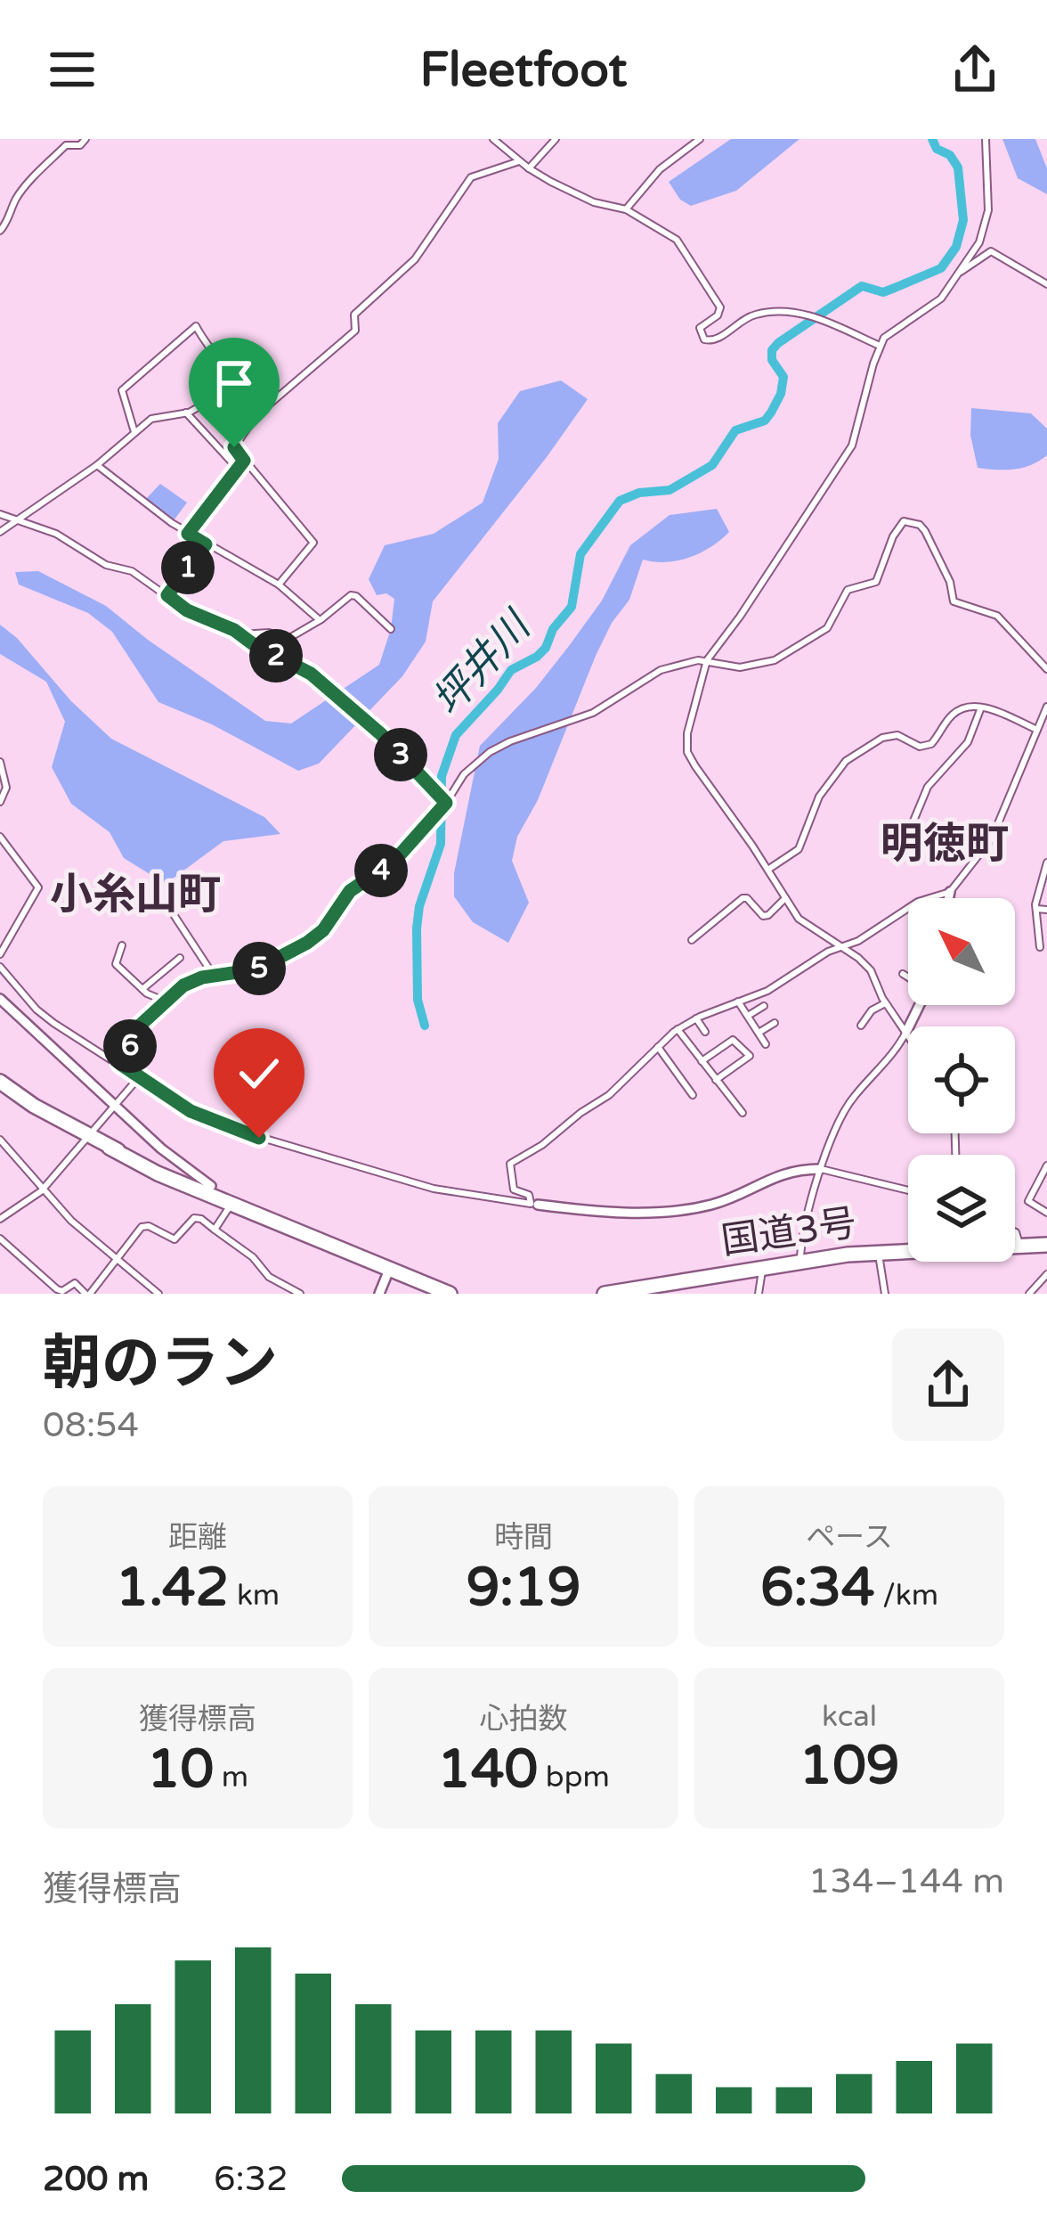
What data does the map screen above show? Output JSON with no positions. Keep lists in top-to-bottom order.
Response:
{
  "streets": {
    "highway": ["国道3号"]
  },
  "districts": ["明徳町", "小糸山町"],
  "water": ["坪井川"],
  "north": "top left",
  "page": {
    "header": "Fleetfoot",
    "pins": [
      "1",
      "2",
      "3",
      "4",
      "5",
      "6"
    ],
    "heading": ["朝のラン", "08:54"],
    "stats": [
      ["距離", "1.42 km"],
      ["時間", "9:19"],
      ["ペース", "6:34 /km"],
      ["獲得標高", "10 m"],
      ["心拍数", "140 bpm"],
      ["kcal", "109"]
    ],
    "chart": ["獲得標高", "134–144 m"],
    "list": [
      {
        "name": "200 m",
        "note": "6:32"
      }
    ]
  }
}
